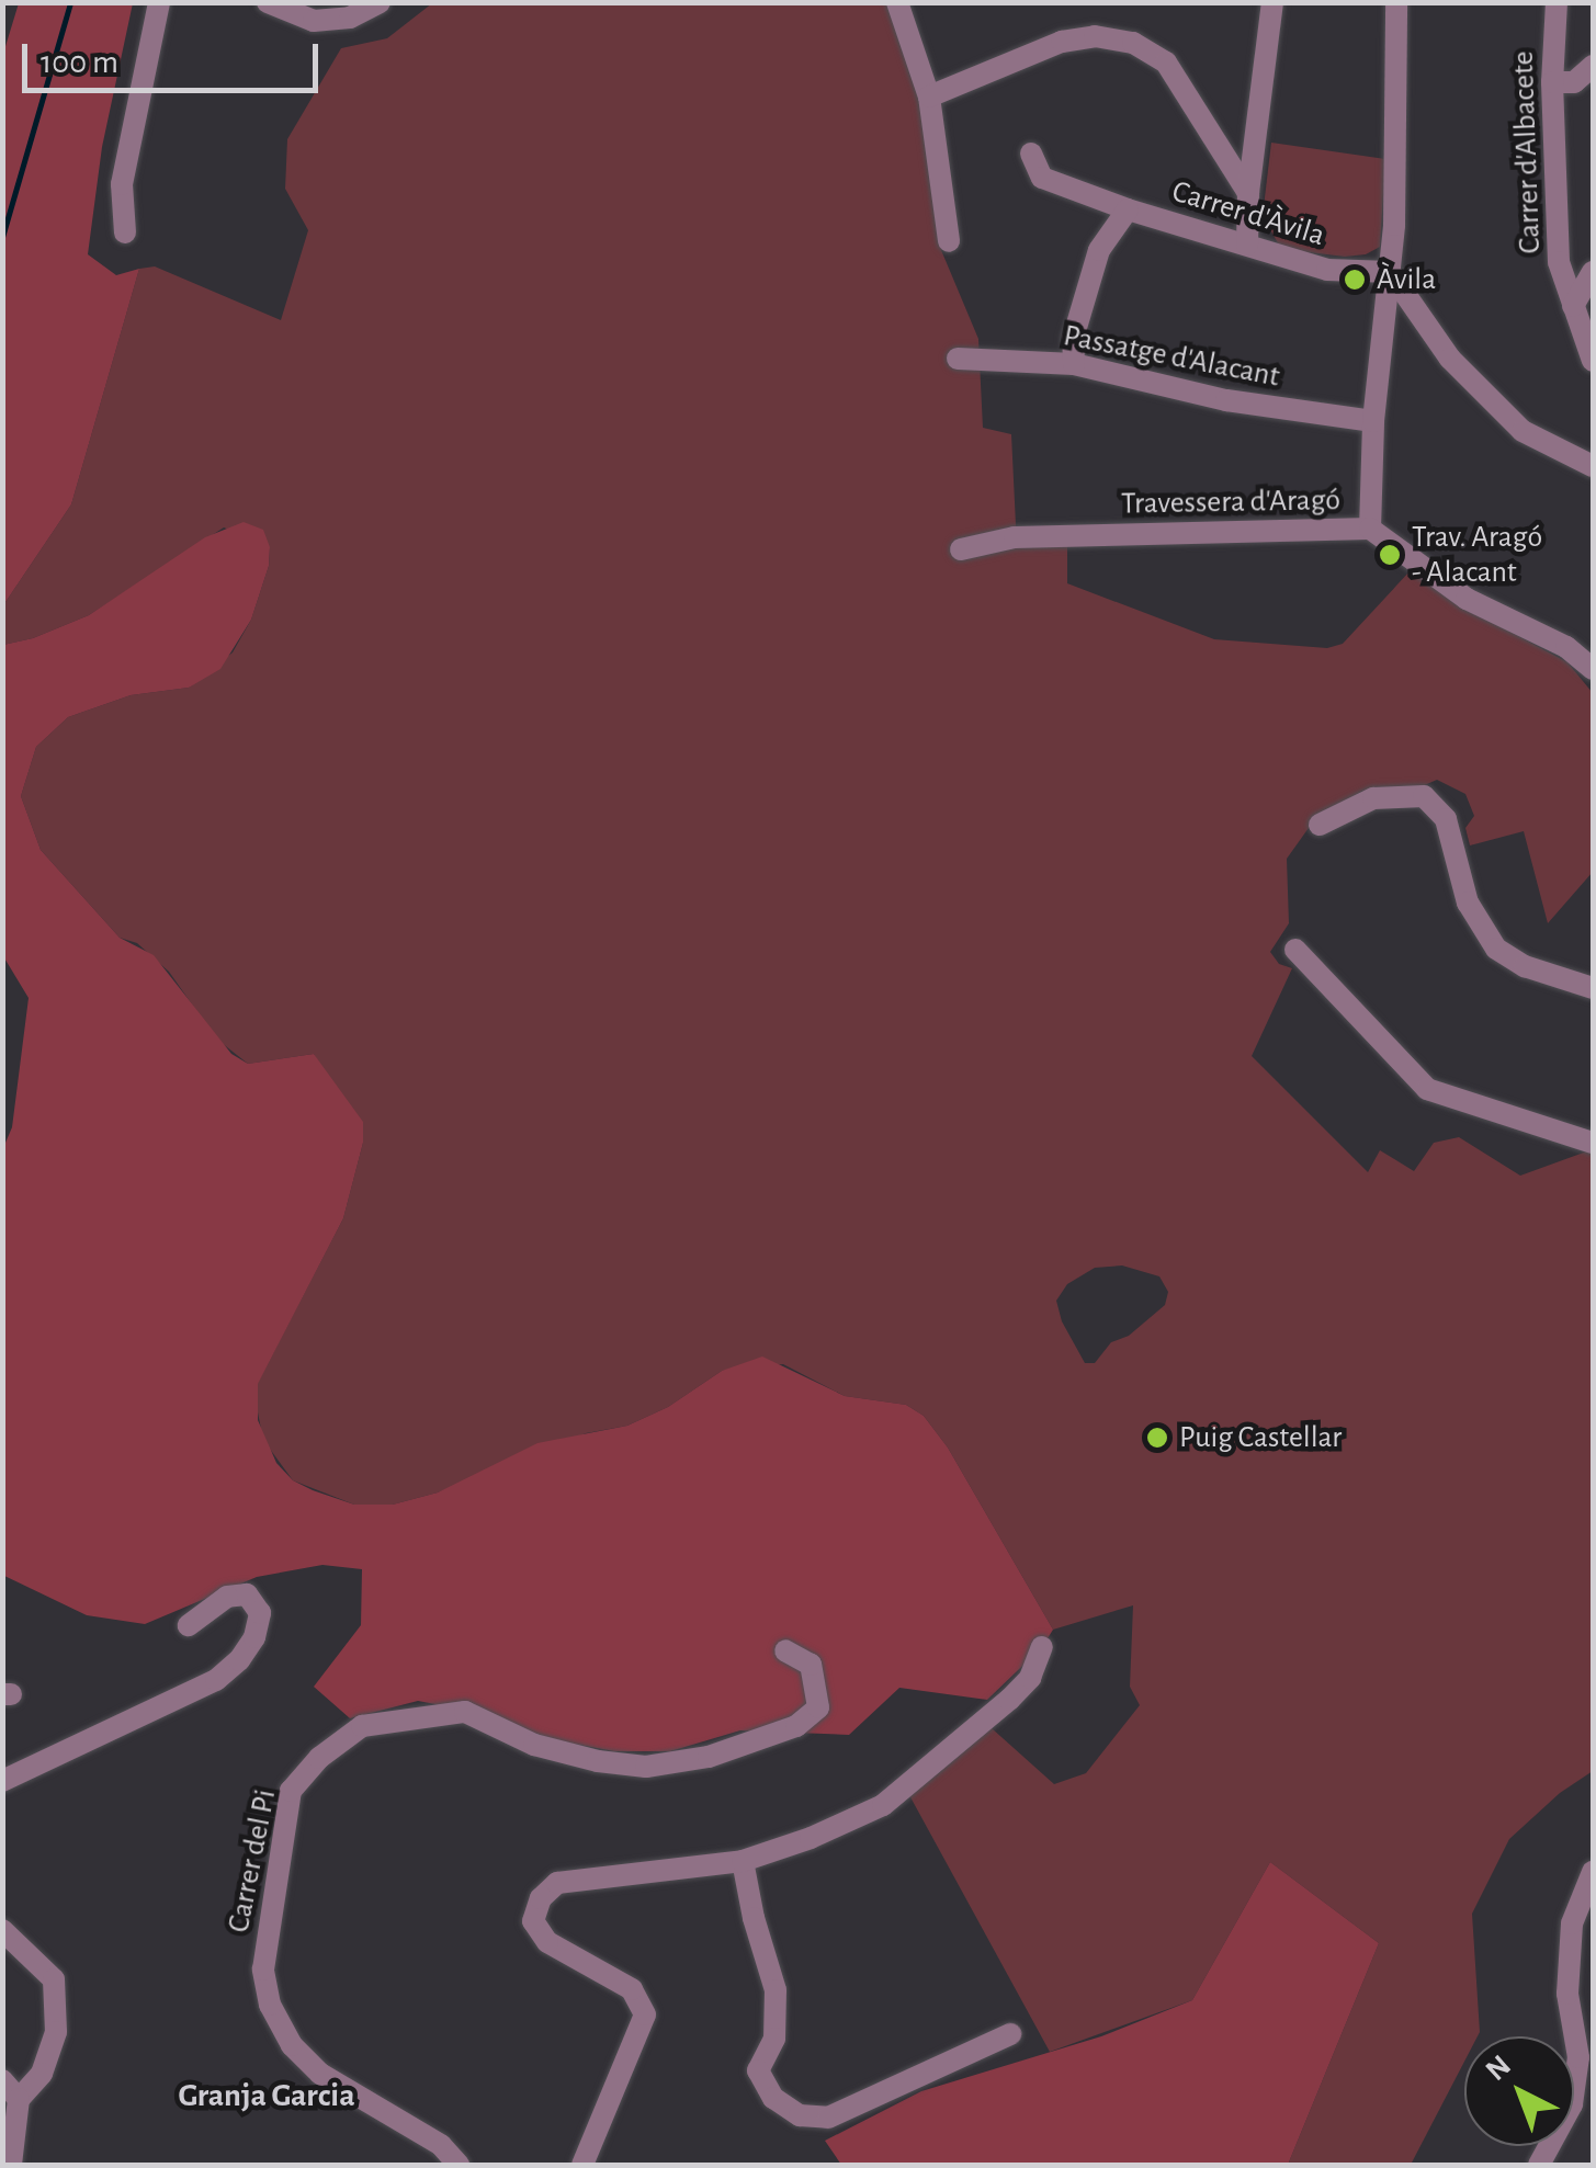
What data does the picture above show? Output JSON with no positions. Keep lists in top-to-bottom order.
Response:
{
  "streets": {
    "street": [
      "Carrer d'Albacete",
      "Carrer d'Àvila",
      "Passatge d'Alacant",
      "Travessera d'Aragó",
      "Carrer del Pi"
    ]
  },
  "districts": ["Granja Garcia"],
  "places": ["Àvila", "Trav. Aragó - Alacant", "Puig Castellar"],
  "scale_bar": "100 m",
  "north": "top left"
}
